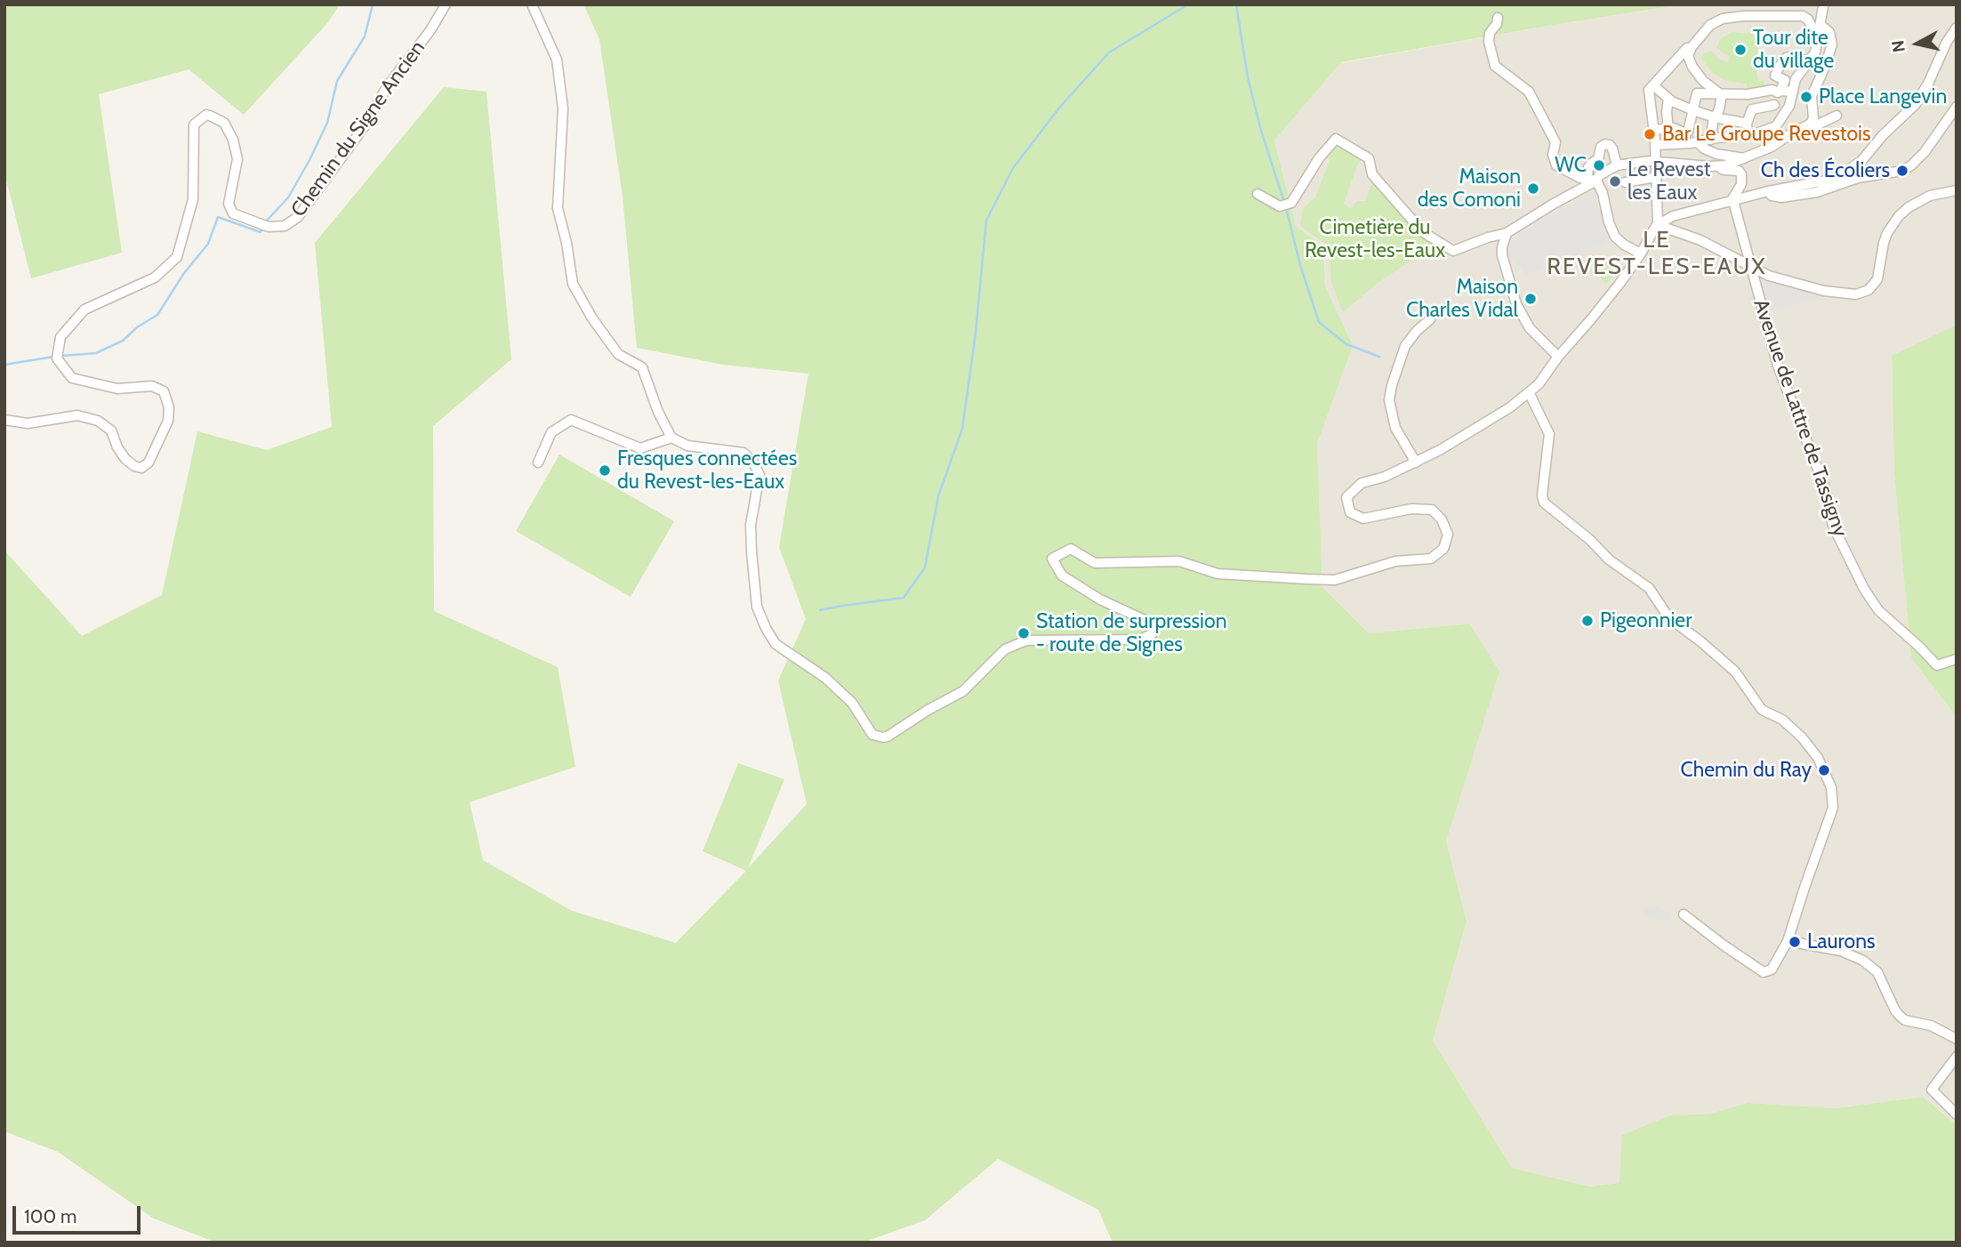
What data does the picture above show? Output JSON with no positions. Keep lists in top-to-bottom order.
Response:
{
  "streets": {
    "street": ["Chemin du Signe Ancien", "Avenue de Lattre de Tassigny"]
  },
  "districts": ["LE REVEST-LES-EAUX"],
  "parks": ["Cimetière du Revest-les-Eaux"],
  "places": [
    "Tour dite du village",
    "Place Langevin",
    "Bar Le Groupe Revestois",
    "WC",
    "Ch des Écoliers",
    "Le Revest les Eaux",
    "Maison des Comoni",
    "Maison Charles Vidal",
    "Fresques connectées du Revest-les-Eaux",
    "Pigeonnier",
    "Station de surpression - route de Signes",
    "Chemin du Ray",
    "Laurons"
  ],
  "scale_bar": "100 m",
  "north": "left"
}
